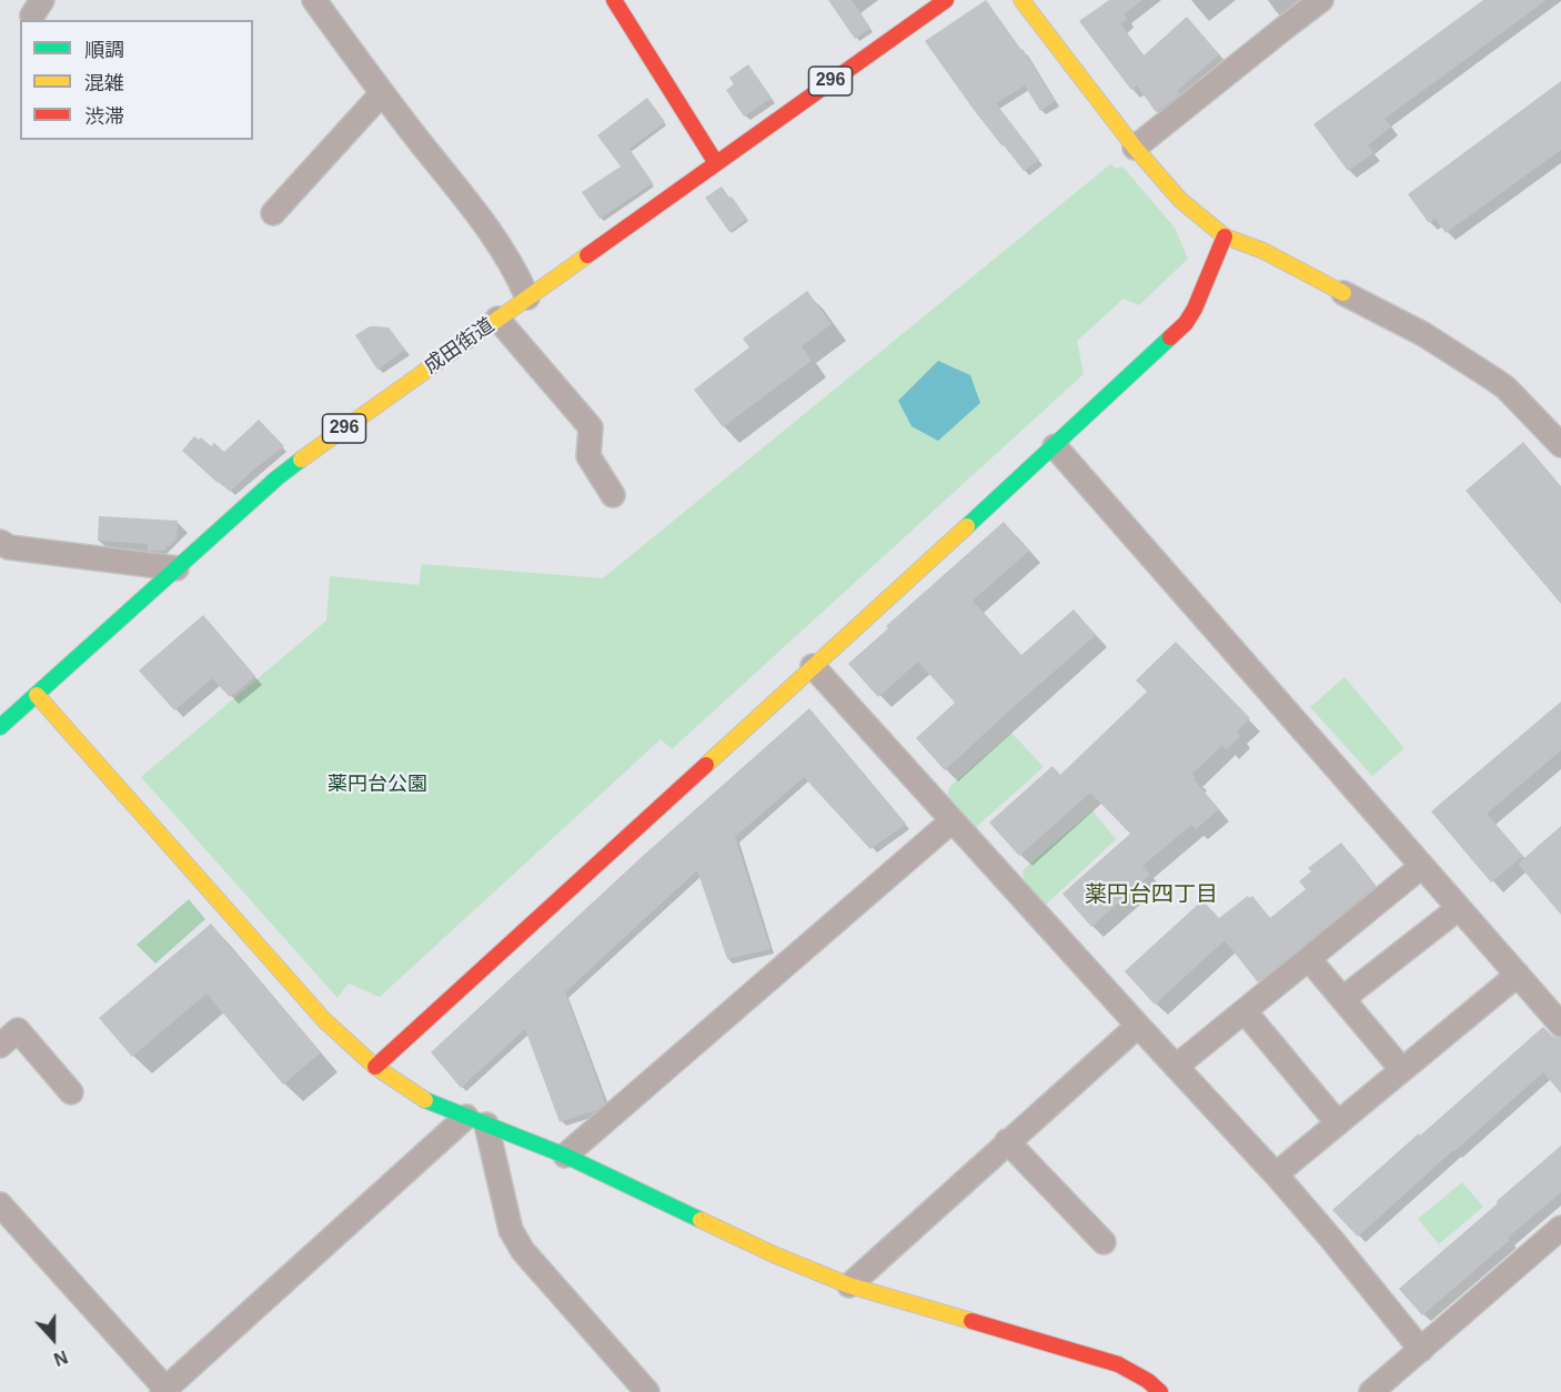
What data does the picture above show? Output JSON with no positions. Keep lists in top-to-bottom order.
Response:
{
  "streets": {
    "main road": ["296", "成田街道"]
  },
  "districts": ["薬円台四丁目"],
  "parks": ["薬円台公園"],
  "legend": ["順調", "混雑", "渋滞"],
  "north": "bottom"
}
